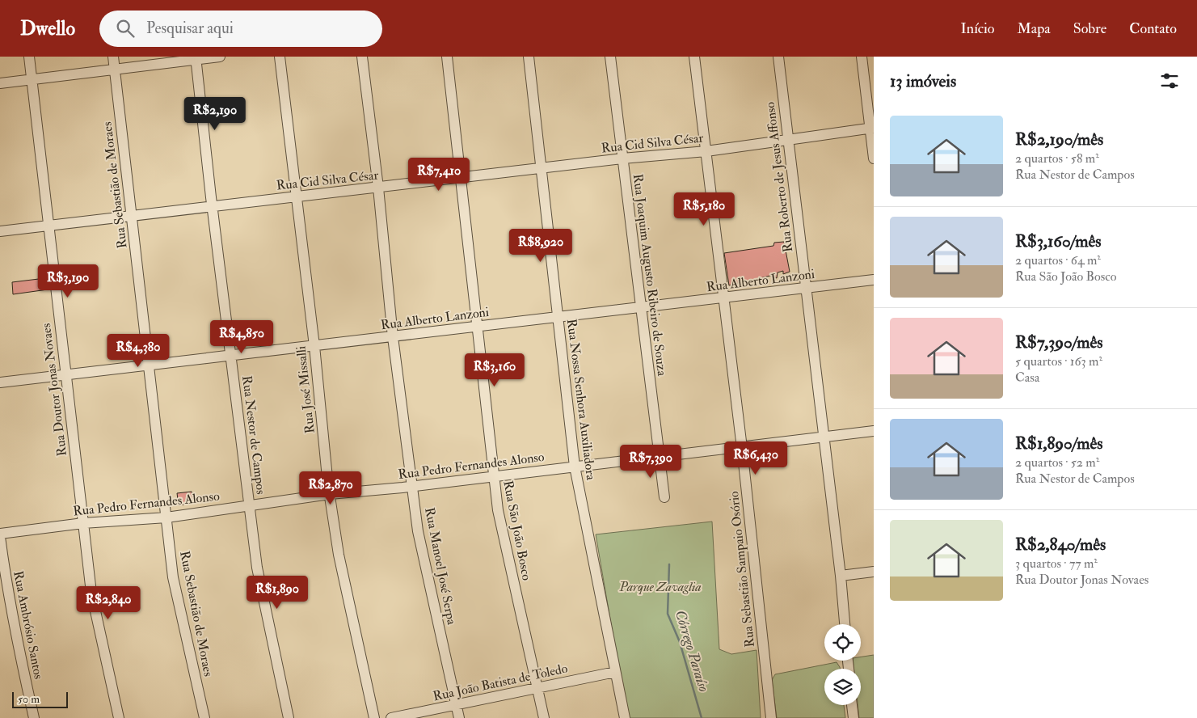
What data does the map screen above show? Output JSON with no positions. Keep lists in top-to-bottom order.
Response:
{
  "streets": {
    "street": [
      "Rua Cid Silva César",
      "Rua Roberto de Jesus Affonso",
      "Rua Sebastião de Moraes",
      "Rua Joaquim Augusto Ribeiro de Souza",
      "Rua Alberto Lanzoni",
      "Rua Doutor Jonas Novaes",
      "Rua José Missalli",
      "Rua Nossa Senhora Auxiliadora",
      "Rua Nestor de Campos",
      "Rua Pedro Fernandes Alonso",
      "Rua São João Bosco",
      "Rua Manoel José Serpa",
      "Rua Sebastião Sampaio Osório",
      "Rua Ambrósio Santos",
      "Rua João Batista de Toledo"
    ]
  },
  "crossings": [
    ["Rua Cid Silva César", "Rua Roberto de Jesus Affonso"],
    ["Rua Cid Silva César", "Rua Sebastião de Moraes"],
    ["Rua Cid Silva César", "Rua Joaquim Augusto Ribeiro de Souza"],
    ["Rua Cid Silva César", "Rua Doutor Jonas Novaes"],
    ["Rua Cid Silva César", "Rua José Missalli"],
    ["Rua Cid Silva César", "Rua Nossa Senhora Auxiliadora"],
    ["Rua Cid Silva César", "Rua Nestor de Campos"],
    ["Rua Cid Silva César", "Rua São João Bosco"],
    ["Rua Cid Silva César", "Rua Manoel José Serpa"],
    ["Rua Cid Silva César", "Rua Sebastião Sampaio Osório"],
    ["Rua Roberto de Jesus Affonso", "Rua Alberto Lanzoni"],
    ["Rua Roberto de Jesus Affonso", "Rua Pedro Fernandes Alonso"],
    ["Rua Sebastião de Moraes", "Rua Alberto Lanzoni"],
    ["Rua Sebastião de Moraes", "Rua Pedro Fernandes Alonso"],
    ["Rua Joaquim Augusto Ribeiro de Souza", "Rua Alberto Lanzoni"],
    ["Rua Joaquim Augusto Ribeiro de Souza", "Rua Pedro Fernandes Alonso"],
    ["Rua Alberto Lanzoni", "Rua Doutor Jonas Novaes"],
    ["Rua Alberto Lanzoni", "Rua José Missalli"],
    ["Rua Alberto Lanzoni", "Rua Nossa Senhora Auxiliadora"],
    ["Rua Alberto Lanzoni", "Rua Nestor de Campos"],
    ["Rua Alberto Lanzoni", "Rua São João Bosco"],
    ["Rua Alberto Lanzoni", "Rua Manoel José Serpa"],
    ["Rua Alberto Lanzoni", "Rua Sebastião Sampaio Osório"],
    ["Rua Doutor Jonas Novaes", "Rua Pedro Fernandes Alonso"],
    ["Rua José Missalli", "Rua Pedro Fernandes Alonso"],
    ["Rua Nossa Senhora Auxiliadora", "Rua Pedro Fernandes Alonso"],
    ["Rua Nossa Senhora Auxiliadora", "Rua João Batista de Toledo"],
    ["Rua Nestor de Campos", "Rua Pedro Fernandes Alonso"],
    ["Rua Pedro Fernandes Alonso", "Rua São João Bosco"],
    ["Rua Pedro Fernandes Alonso", "Rua Manoel José Serpa"],
    ["Rua Pedro Fernandes Alonso", "Rua Sebastião Sampaio Osório"],
    ["Rua São João Bosco", "Rua João Batista de Toledo"],
    ["Rua Manoel José Serpa", "Rua João Batista de Toledo"]
  ],
  "water": ["Córrego Paraíso"],
  "parks": ["Parque Zavaglia"],
  "scale_bar": "50 m",
  "page": {
    "header": "Dwello",
    "search": "Pesquisar aqui",
    "nav": [
      "Início",
      "Mapa",
      "Sobre",
      "Contato"
    ],
    "heading": "13 imóveis",
    "price": [
      "R$2,190",
      "R$7,410",
      "R$5,180",
      "R$8,920",
      "R$3,190",
      "R$4,850",
      "R$4,380",
      "R$3,160",
      "R$6,430",
      "R$7,390",
      "R$2,870",
      "R$1,890",
      "R$2,840"
    ],
    "list": [
      {
        "name": "R$2,190/mês",
        "note": "2 quartos · 58 m² · Rua Nestor de Campos"
      },
      {
        "name": "R$3,160/mês",
        "note": "2 quartos · 64 m² · Rua São João Bosco"
      },
      {
        "name": "R$7,390/mês",
        "note": "5 quartos · 163 m² · Casa"
      },
      {
        "name": "R$1,890/mês",
        "note": "2 quartos · 52 m² · Rua Nestor de Campos"
      },
      {
        "name": "R$2,840/mês",
        "note": "3 quartos · 77 m² · Rua Doutor Jonas Novaes"
      }
    ],
    "scale": "50 m"
  }
}
